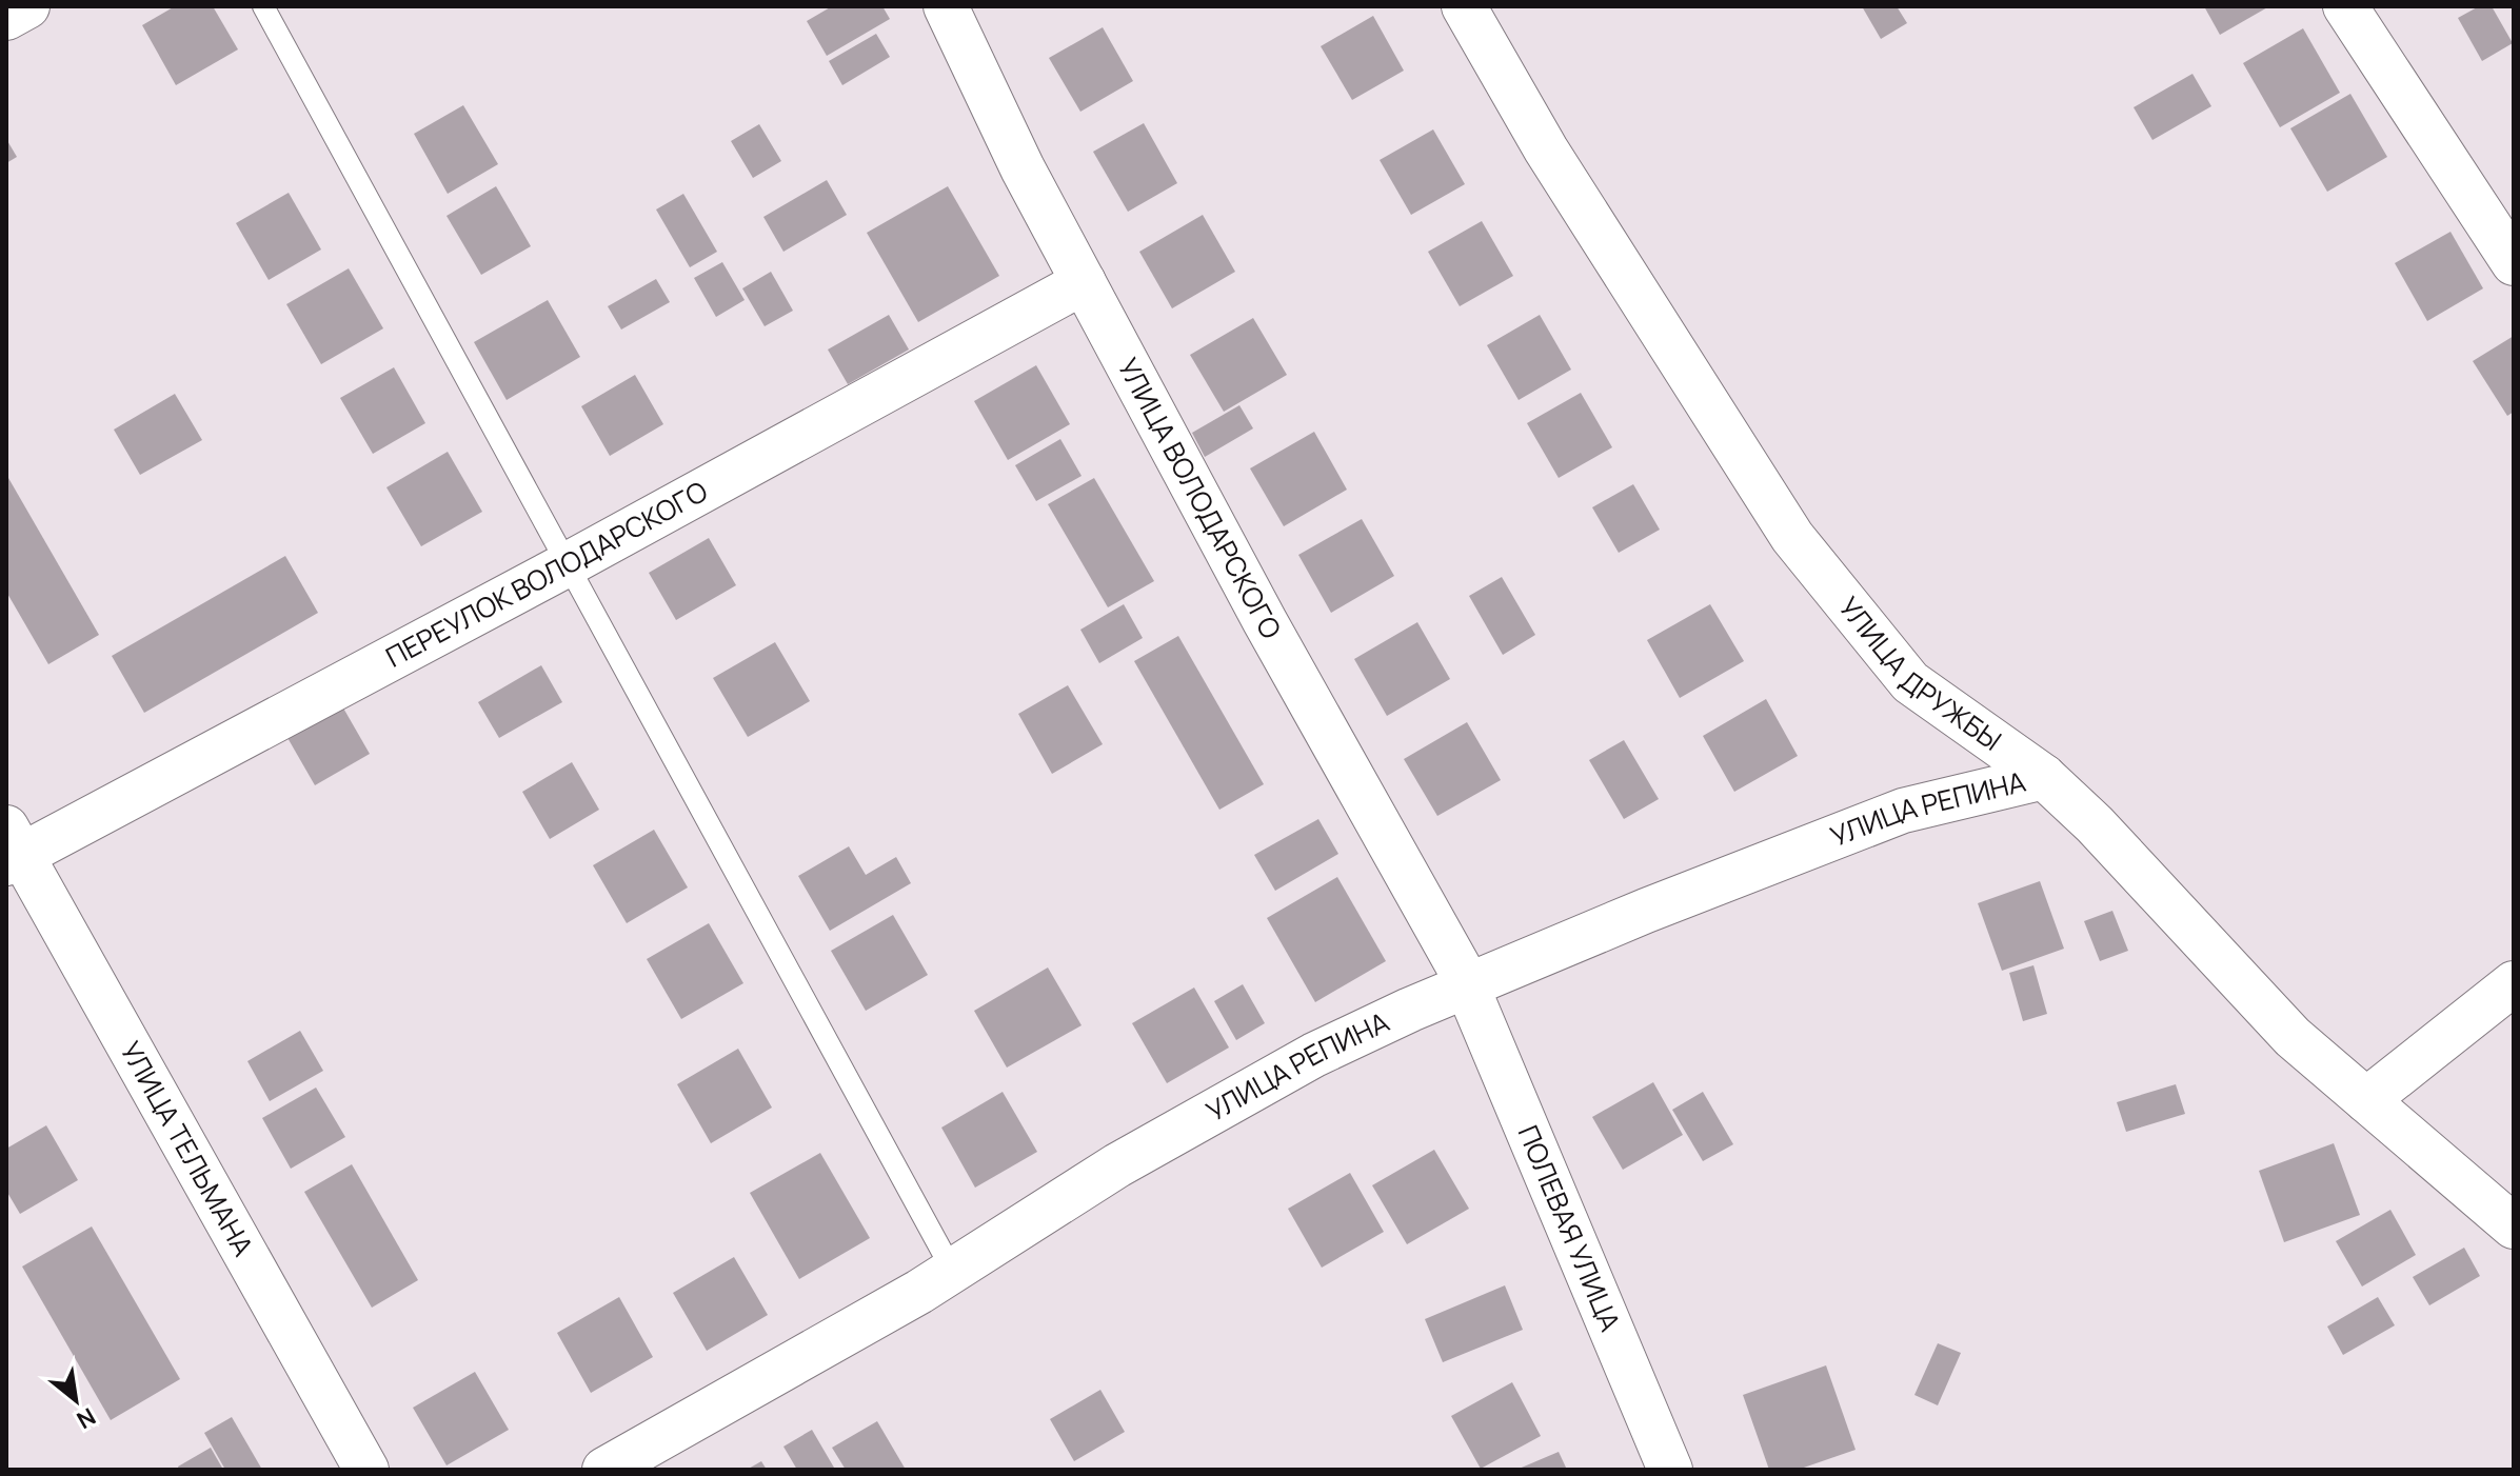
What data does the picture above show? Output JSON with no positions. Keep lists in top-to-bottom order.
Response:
{
  "streets": {
    "street": [
      "УЛИЦА ВОЛОДАРСКОГО",
      "ПЕРЕУЛОК ВОЛОДАРСКОГО",
      "УЛИЦА ДРУЖБЫ",
      "УЛИЦА РЕПИНА",
      "УЛИЦА ТЕЛЬМАНА",
      "ПОЛЕВАЯ УЛИЦА"
    ]
  },
  "crossings": [
    ["УЛИЦА ВОЛОДАРСКОГО", "ПЕРЕУЛОК ВОЛОДАРСКОГО"],
    ["УЛИЦА ВОЛОДАРСКОГО", "УЛИЦА РЕПИНА"],
    ["УЛИЦА ВОЛОДАРСКОГО", "ПОЛЕВАЯ УЛИЦА"],
    ["ПЕРЕУЛОК ВОЛОДАРСКОГО", "УЛИЦА ТЕЛЬМАНА"],
    ["УЛИЦА ДРУЖБЫ", "УЛИЦА РЕПИНА"],
    ["УЛИЦА РЕПИНА", "ПОЛЕВАЯ УЛИЦА"]
  ],
  "north": "bottom right"
}
